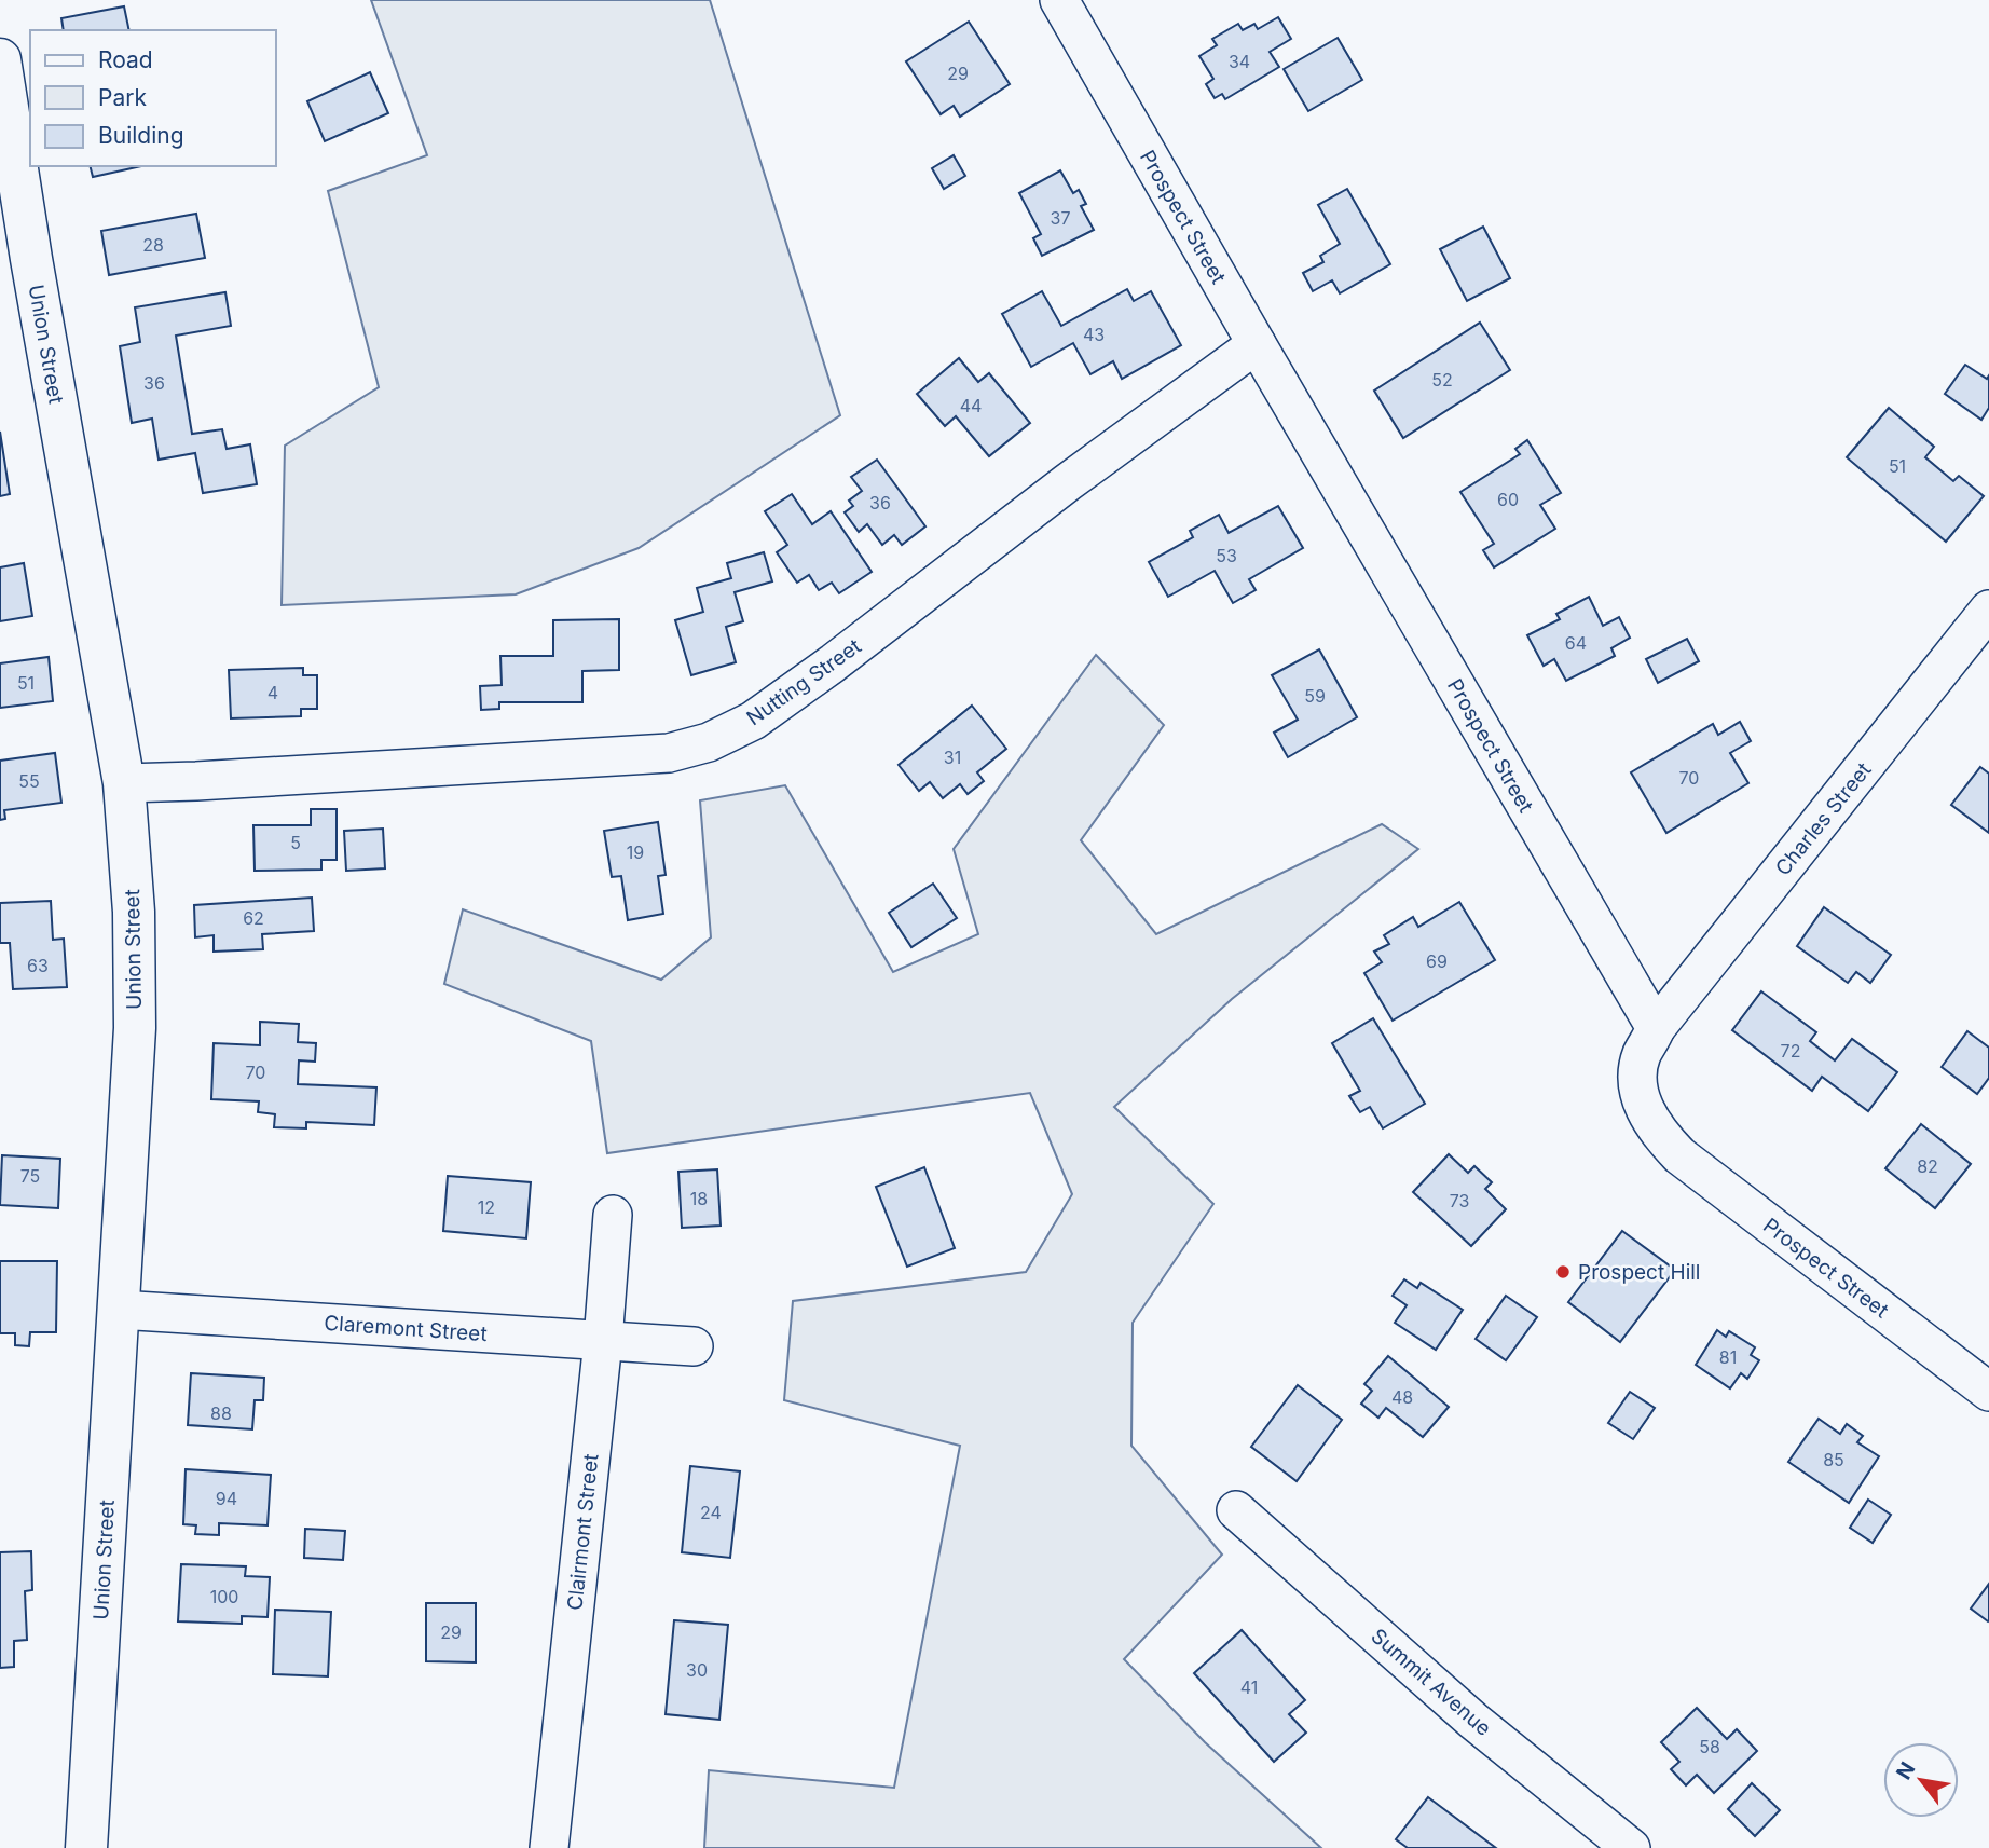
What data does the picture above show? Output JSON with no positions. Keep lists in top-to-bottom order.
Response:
{
  "streets": {
    "street": [
      "Prospect Street",
      "Union Street",
      "Nutting Street",
      "Charles Street",
      "Claremont Street",
      "Clairmont Street",
      "Summit Avenue"
    ]
  },
  "crossings": [
    ["Prospect Street", "Nutting Street"],
    ["Prospect Street", "Charles Street"],
    ["Union Street", "Nutting Street"],
    ["Union Street", "Claremont Street"],
    ["Claremont Street", "Clairmont Street"]
  ],
  "places": ["Prospect Hill"],
  "house_numbers": [
    "34",
    "29",
    "37",
    "28",
    "43",
    "52",
    "36",
    "44",
    "51",
    "60",
    "36",
    "53",
    "64",
    "51",
    "4",
    "59",
    "31",
    "70",
    "55",
    "5",
    "19",
    "62",
    "69",
    "63",
    "72",
    "70",
    "82",
    "75",
    "18",
    "73",
    "12",
    "81",
    "48",
    "88",
    "85",
    "94",
    "24",
    "100",
    "29",
    "30",
    "41",
    "58"
  ],
  "legend": ["Road", "Park", "Building"],
  "north": "top left"
}
